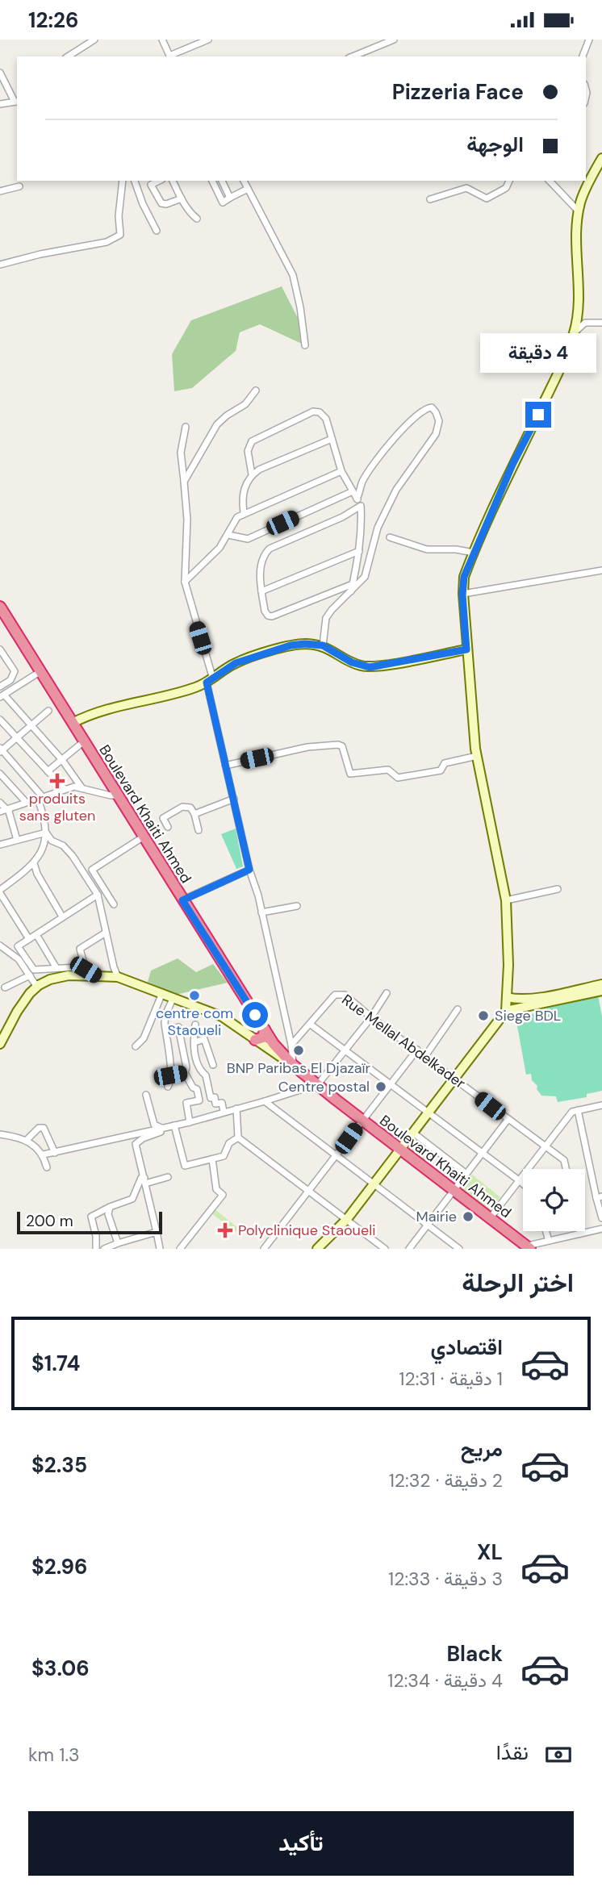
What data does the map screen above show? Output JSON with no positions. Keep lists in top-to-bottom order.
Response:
{
  "streets": {
    "highway": ["Boulevard Khaiti Ahmed"],
    "street": ["Rue Mellal Abdelkader"]
  },
  "places": {
    "health": ["produits sans gluten", "Polyclinique Staoueli"],
    "other": [
      "centre com Staoueli",
      "Siege BDL",
      "BNP Paribas El Djazaïr",
      "Centre postal",
      "Mairie"
    ]
  },
  "scale_bar": "200 m",
  "page": {
    "status": "12:26",
    "banner": ["Pizzeria Face", "الوجهة"],
    "bubble": "4 دقيقة",
    "scale": "200 m",
    "heading": "اختر الرحلة",
    "list": [
      {
        "name": "اقتصادي",
        "note": "1 دقيقة · 12:31",
        "value": "$1.74"
      },
      {
        "name": "مريح",
        "note": "2 دقيقة · 12:32",
        "value": "$2.35"
      },
      {
        "name": "XL",
        "note": "3 دقيقة · 12:33",
        "value": "$2.96"
      },
      {
        "name": "Black",
        "note": "4 دقيقة · 12:34",
        "value": "$3.06"
      }
    ],
    "pay": ["نقدًا", "1.3 km"],
    "buttons": "تأكيد"
  }
}
